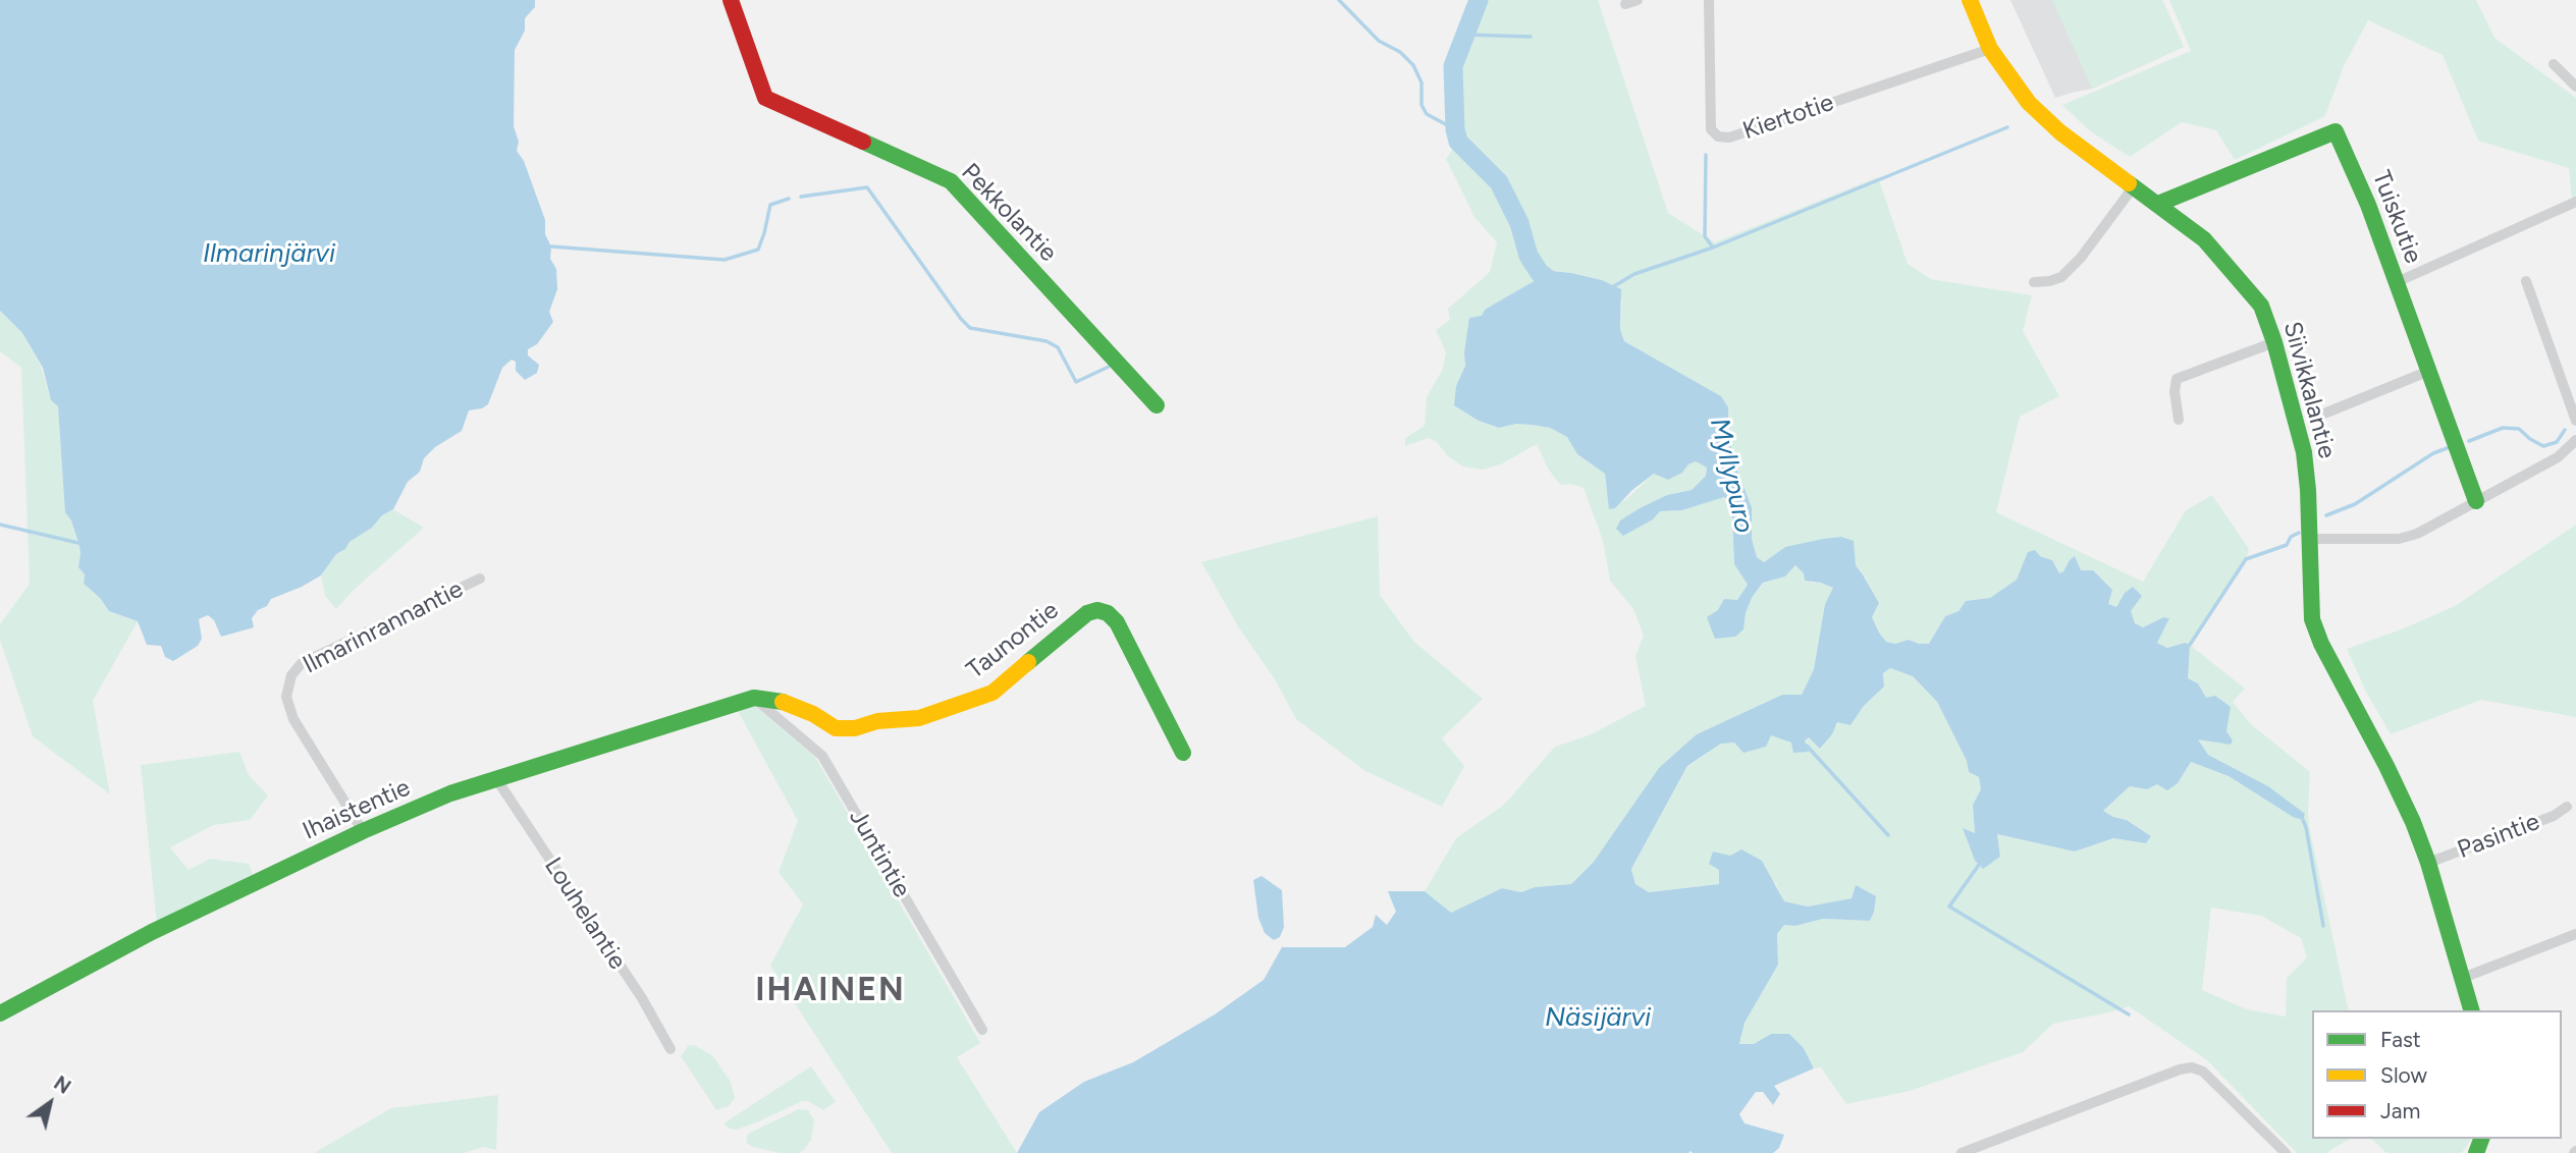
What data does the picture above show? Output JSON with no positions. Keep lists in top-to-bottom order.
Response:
{
  "streets": {
    "street": [
      "Kiertotie",
      "Pekkolantie",
      "Tuiskutie",
      "Siivikkalantie",
      "Ilmarinrannantie",
      "Taunontie",
      "Ihaistentie",
      "Pasintie",
      "Juntintie",
      "Louhelantie"
    ]
  },
  "crossings": [
    ["Kiertotie", "Siivikkalantie"],
    ["Tuiskutie", "Siivikkalantie"],
    ["Siivikkalantie", "Pasintie"],
    ["Ilmarinrannantie", "Ihaistentie"],
    ["Taunontie", "Ihaistentie"],
    ["Taunontie", "Juntintie"],
    ["Ihaistentie", "Juntintie"],
    ["Ihaistentie", "Louhelantie"]
  ],
  "districts": ["IHAINEN"],
  "water": ["Ilmarinjärvi", "Myllypuro", "Näsijärvi"],
  "legend": ["Fast", "Slow", "Jam"],
  "north": "top right"
}
